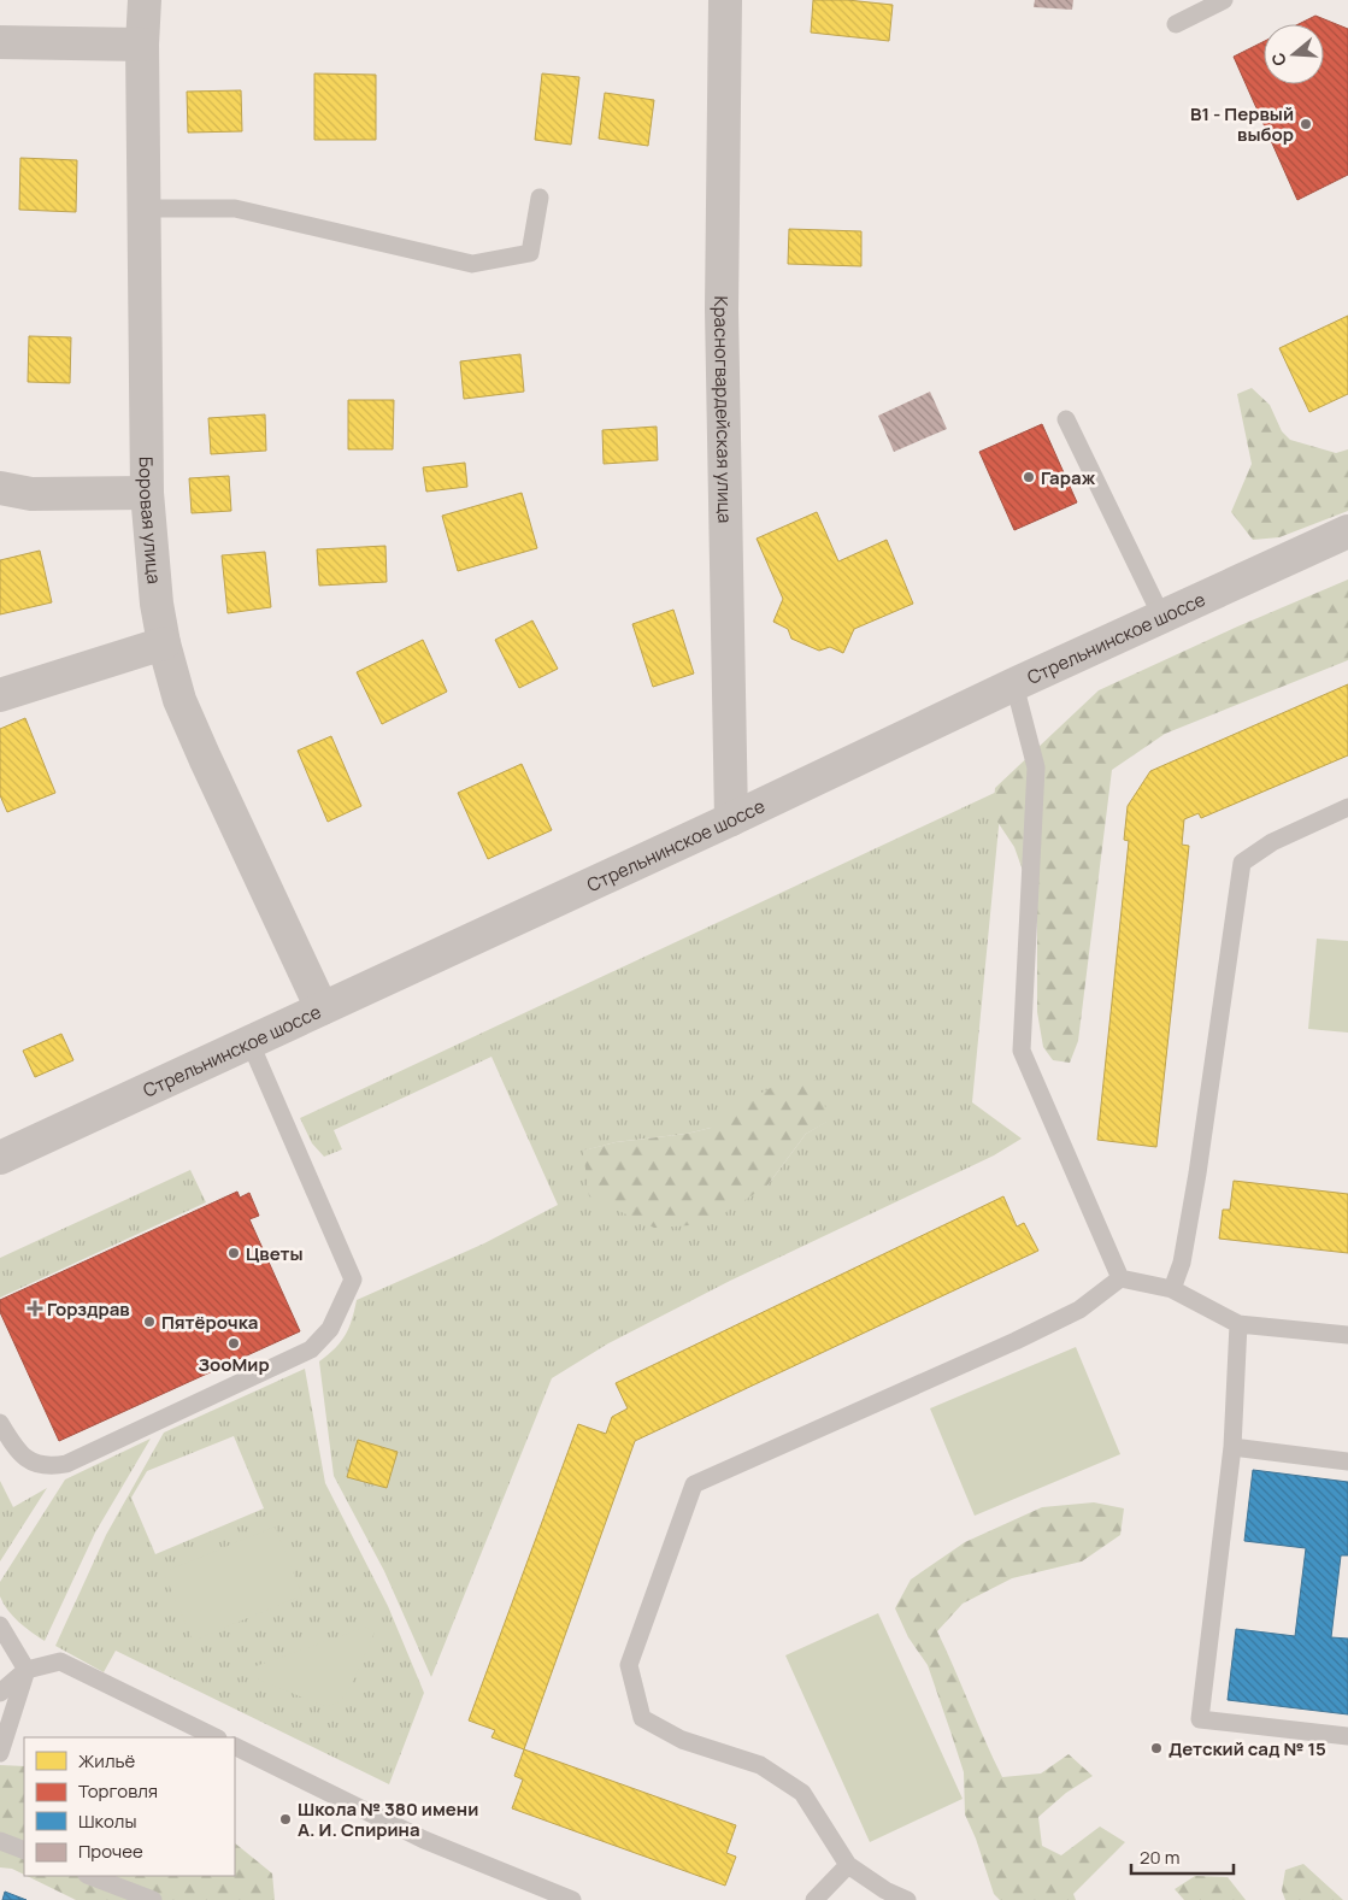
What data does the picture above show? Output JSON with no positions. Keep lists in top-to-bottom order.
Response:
{
  "streets": {
    "street": ["Красногвардейская улица", "Боровая улица", "Стрельнинское шоссе"]
  },
  "crossings": [
    ["Красногвардейская улица", "Стрельнинское шоссе"],
    ["Боровая улица", "Стрельнинское шоссе"]
  ],
  "places": {
    "other": [
      "В1 - Первый выбор",
      "Гараж",
      "Цветы",
      "Пятёрочка",
      "ЗооМир",
      "Детский сад № 15",
      "Школа № 380 имени А. И. Спирина"
    ],
    "health": ["Горздрав"]
  },
  "legend": [
    "Жильё",
    "Торговля",
    "Школы",
    "Прочее"
  ],
  "scale_bar": "20 m",
  "north": "left"
}
